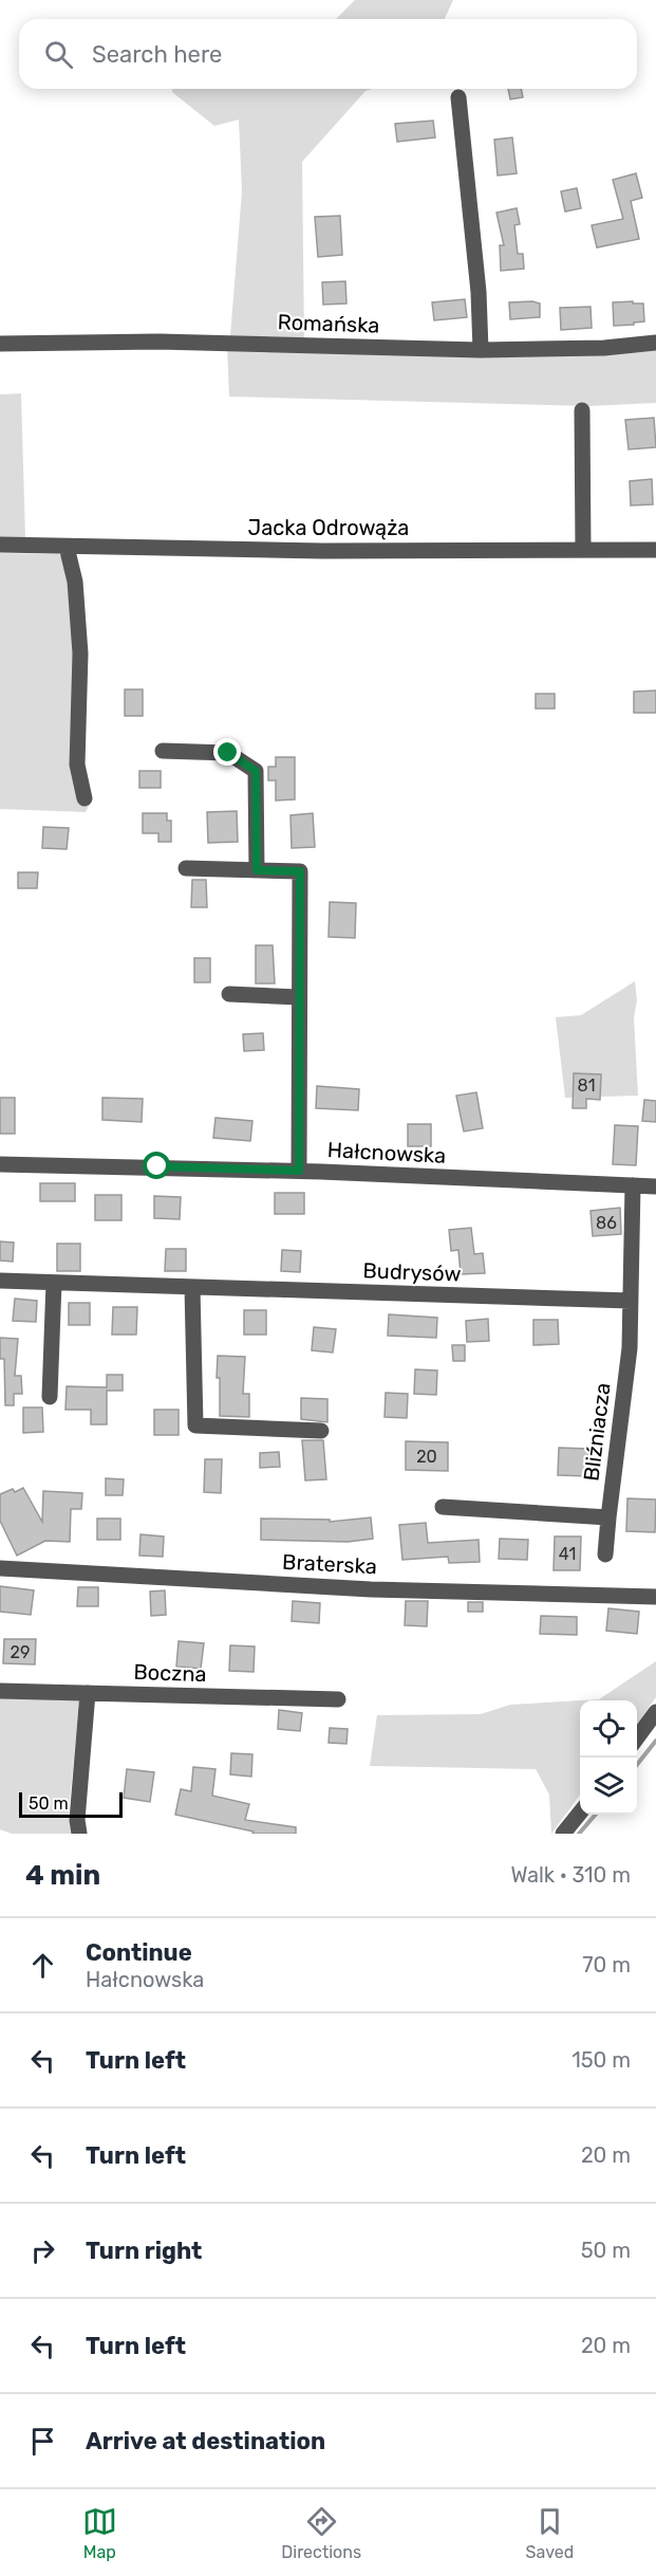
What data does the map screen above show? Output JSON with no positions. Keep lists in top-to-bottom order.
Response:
{
  "streets": {
    "street": [
      "Romańska",
      "Jacka Odrowąża",
      "Hałcnowska",
      "Budrysów",
      "Bliźniacza",
      "Braterska",
      "Boczna"
    ]
  },
  "crossings": [
    ["Hałcnowska", "Bliźniacza"],
    ["Budrysów", "Bliźniacza"]
  ],
  "house_numbers": [
    "81",
    "86",
    "20",
    "41",
    "29"
  ],
  "scale_bar": "50 m",
  "page": {
    "search": "Search here",
    "scale": "50 m",
    "heading": ["4 min", "Walk · 310 m"],
    "list": [
      ["Continue", "Hałcnowska", "70 m"],
      ["Turn left", "150 m"],
      ["Turn left", "20 m"],
      ["Turn right", "50 m"],
      ["Turn left", "20 m"],
      "Arrive at destination"
    ],
    "nav": ["Map", "Directions", "Saved"]
  }
}
